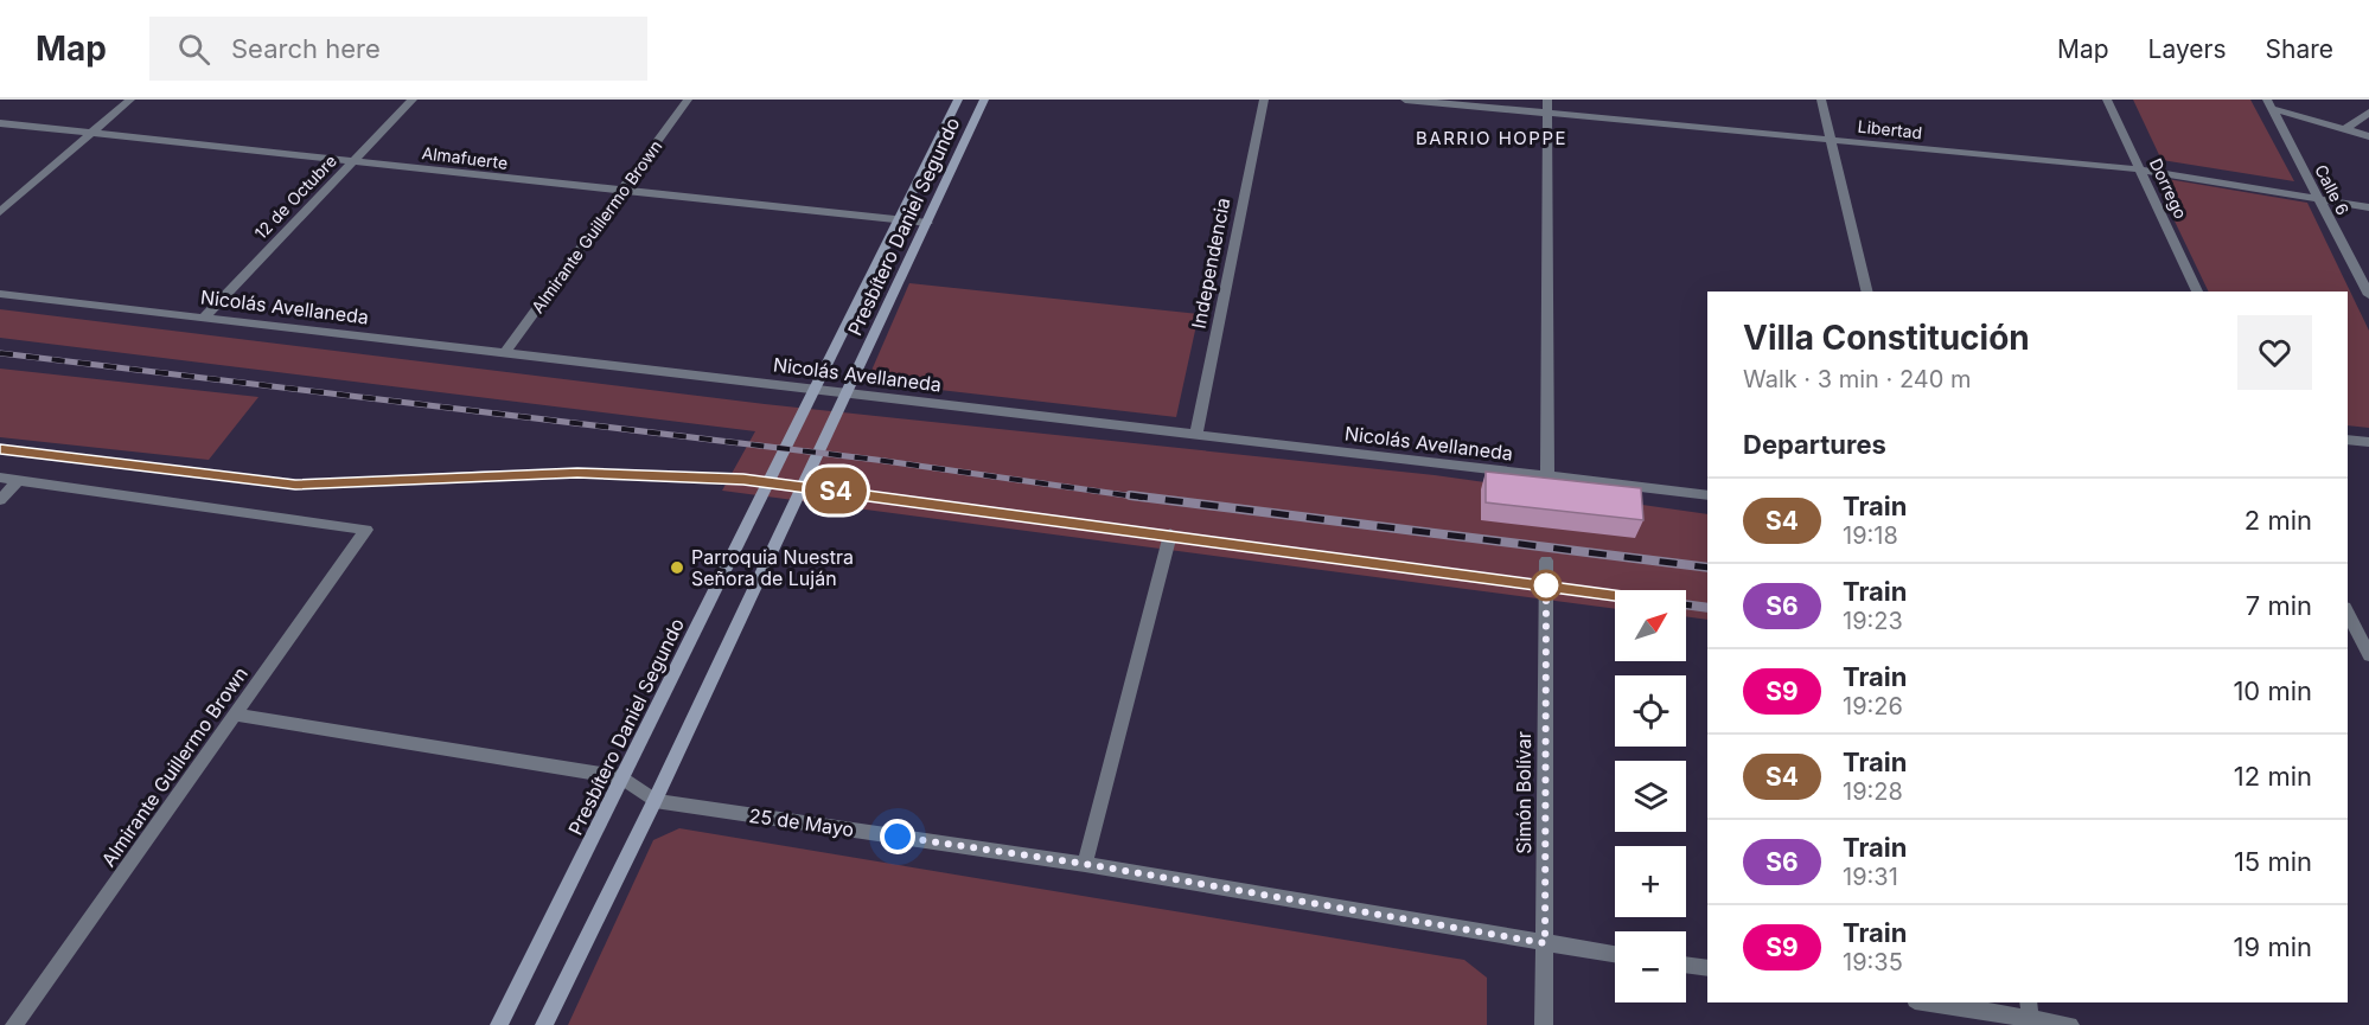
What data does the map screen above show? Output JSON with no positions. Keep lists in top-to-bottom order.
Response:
{
  "streets": {
    "main road": ["Presbítero Daniel Segundo"],
    "street": [
      "Libertad",
      "Almafuerte",
      "Dorrego",
      "Calle 6",
      "12 de Octubre",
      "Almirante Guillermo Brown",
      "Independencia",
      "Nicolás Avellaneda",
      "Simón Bolívar",
      "25 de Mayo"
    ]
  },
  "crossings": [
    ["Libertad", "Dorrego"],
    ["Libertad", "Calle 6"],
    ["Almafuerte", "12 de Octubre"],
    ["Almafuerte", "Almirante Guillermo Brown"],
    ["Almafuerte", "Presbítero Daniel Segundo"],
    ["12 de Octubre", "Nicolás Avellaneda"],
    ["Almirante Guillermo Brown", "Nicolás Avellaneda"],
    ["Almirante Guillermo Brown", "25 de Mayo"],
    ["Presbítero Daniel Segundo", "Nicolás Avellaneda"],
    ["Presbítero Daniel Segundo", "25 de Mayo"],
    ["Independencia", "Nicolás Avellaneda"],
    ["Simón Bolívar", "25 de Mayo"]
  ],
  "districts": ["BARRIO HOPPE"],
  "places": ["Parroquia Nuestra Señora de Luján"],
  "north": "top right",
  "page": {
    "header": "Map",
    "search": "Search here",
    "nav": ["Map", "Layers", "Share"],
    "on_map": "S4",
    "heading": [
      ["Villa Constitución", "Walk · 3 min · 240 m"],
      "Departures"
    ],
    "list": [
      {
        "mark": "S4",
        "name": "Train",
        "note": "19:18",
        "value": "2 min"
      },
      {
        "mark": "S6",
        "name": "Train",
        "note": "19:23",
        "value": "7 min"
      },
      {
        "mark": "S9",
        "name": "Train",
        "note": "19:26",
        "value": "10 min"
      },
      {
        "mark": "S4",
        "name": "Train",
        "note": "19:28",
        "value": "12 min"
      },
      {
        "mark": "S6",
        "name": "Train",
        "note": "19:31",
        "value": "15 min"
      },
      {
        "mark": "S9",
        "name": "Train",
        "note": "19:35",
        "value": "19 min"
      }
    ],
    "map_buttons": ["+", "−"]
  }
}
